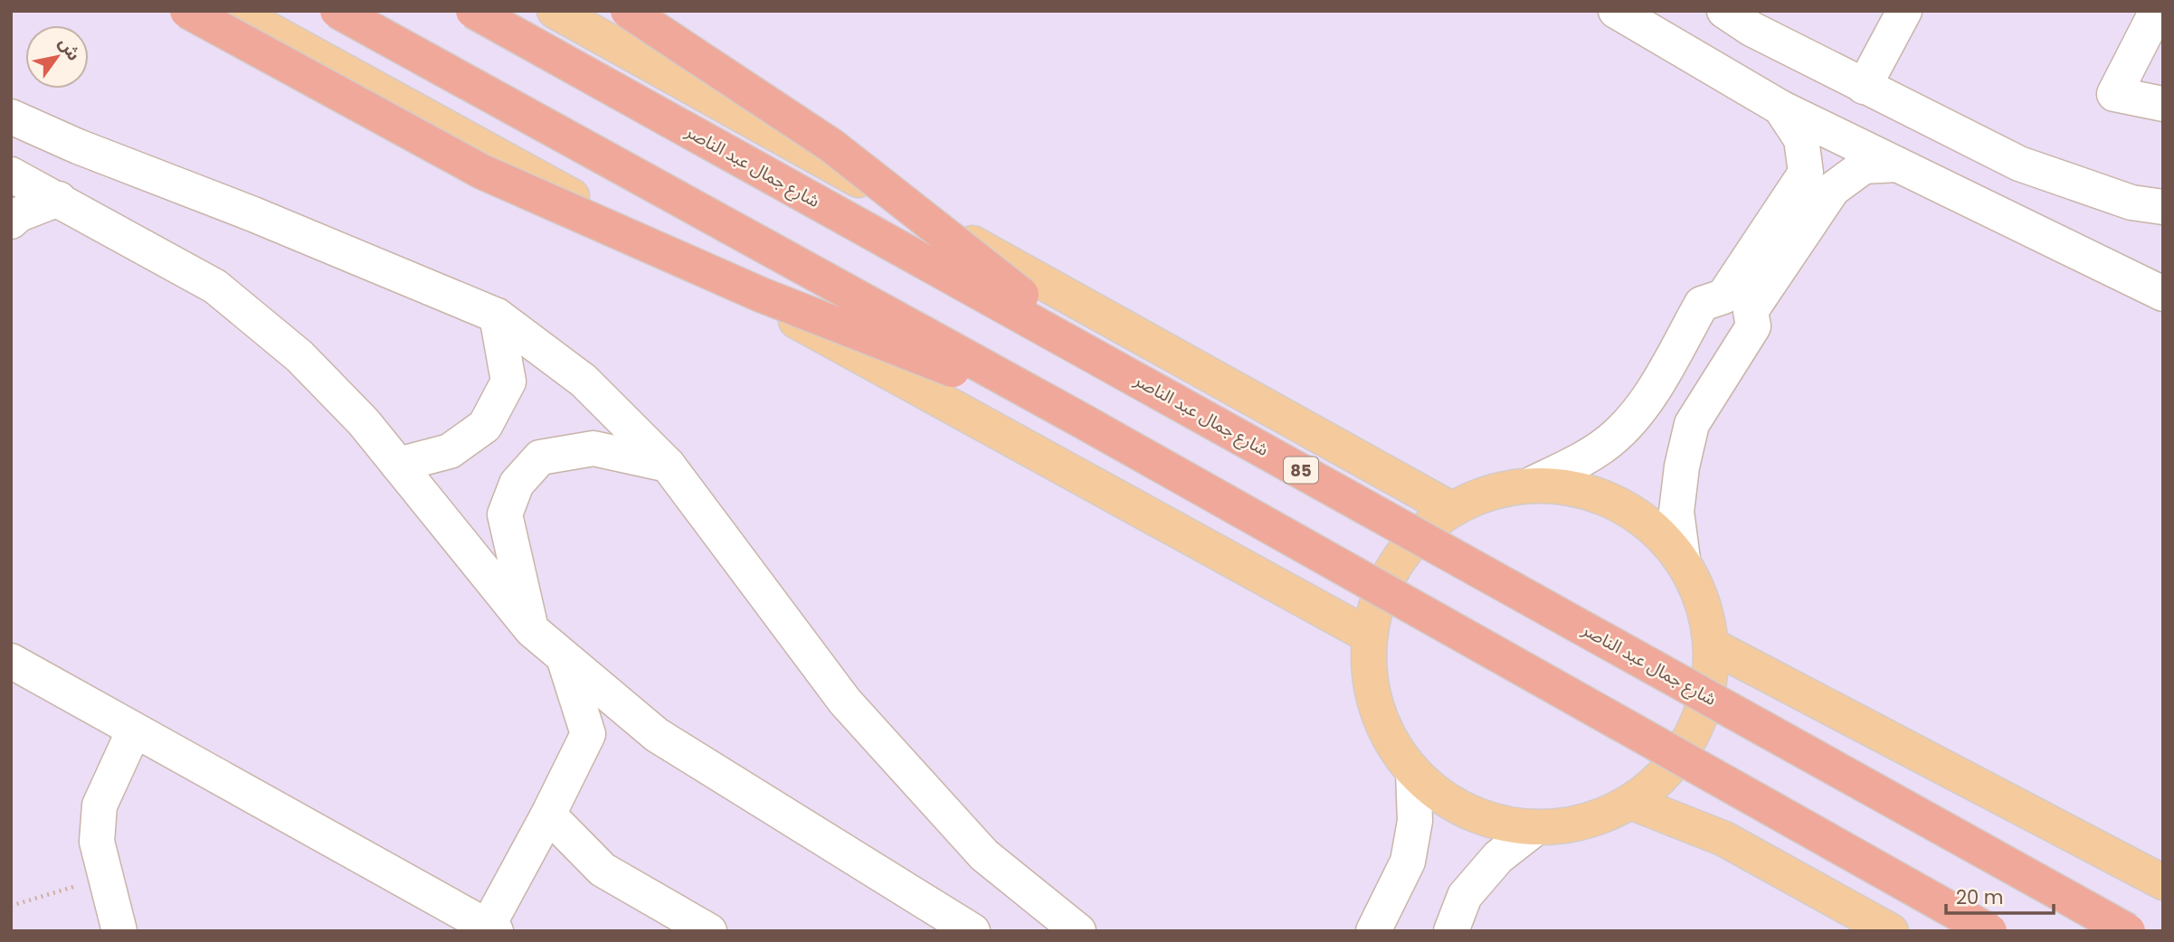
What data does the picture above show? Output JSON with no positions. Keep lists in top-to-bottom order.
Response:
{
  "streets": {
    "highway": ["شارع جمال عبد الناصر", "85"]
  },
  "scale_bar": "20 m",
  "north": "top right"
}
